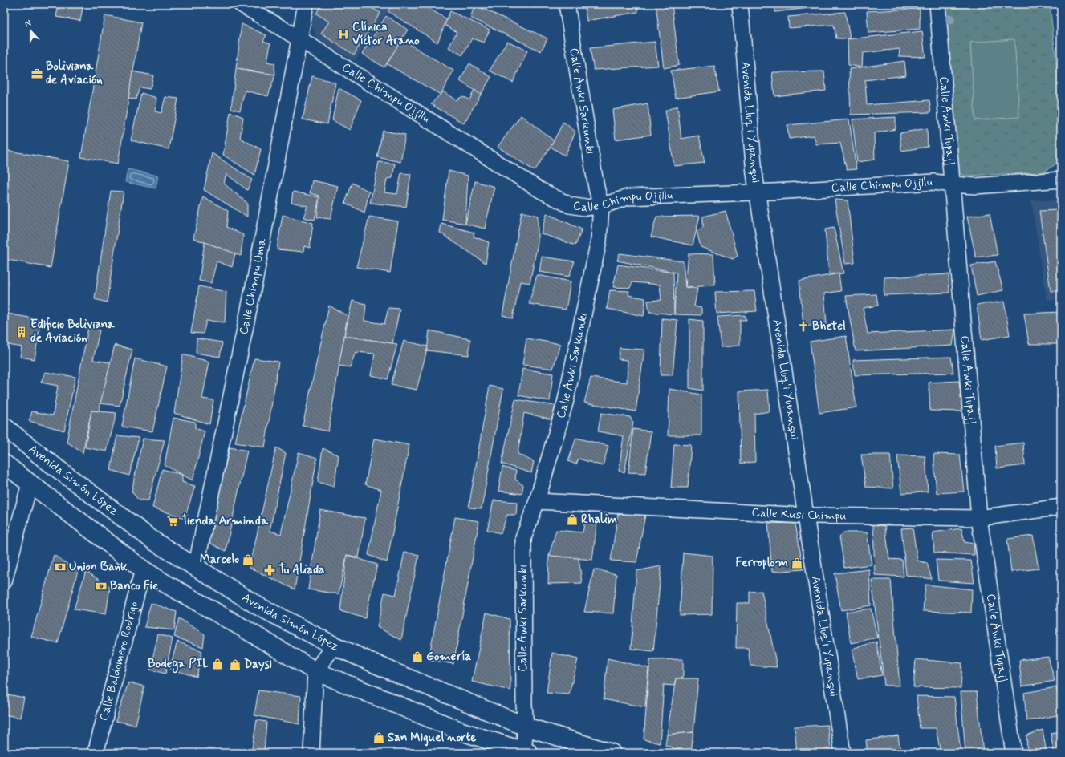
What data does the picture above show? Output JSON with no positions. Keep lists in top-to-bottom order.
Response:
{
  "streets": {
    "main road": ["Avenida Simón López"],
    "street": [
      "Calle Chimpu Ojjllu",
      "Calle Awki Sarkunki",
      "Calle Awki Tupajj",
      "Avenida Lluq'i Yupanqui",
      "Calle Chimpu Uma",
      "Calle Kusi Chimpu",
      "Calle Baldomero Rodrigo"
    ]
  },
  "crossings": [
    ["Calle Chimpu Ojjllu", "Calle Awki Sarkunki"],
    ["Calle Chimpu Ojjllu", "Calle Awki Tupajj"],
    ["Calle Chimpu Ojjllu", "Avenida Lluq'i Yupanqui"],
    ["Calle Chimpu Ojjllu", "Calle Chimpu Uma"],
    ["Calle Awki Sarkunki", "Avenida Simón López"],
    ["Calle Awki Sarkunki", "Calle Kusi Chimpu"],
    ["Calle Awki Tupajj", "Calle Kusi Chimpu"],
    ["Avenida Lluq'i Yupanqui", "Calle Kusi Chimpu"],
    ["Calle Chimpu Uma", "Avenida Simón López"]
  ],
  "places": {
    "hospital": ["Clínica Víctor Arano"],
    "office": ["Boliviana de Aviación"],
    "church": ["Bhetel"],
    "building": ["Edificio Boliviana de Aviación"],
    "shop": [
      "Rhalim",
      "Marcelo",
      "Ferroplom",
      "Gomería",
      "Bodega PIL",
      "Daysi",
      "San Miguel norte"
    ],
    "supermarket": ["Tienda Arminda"],
    "bank": ["Union Bank", "Banco Fie"],
    "pharmacy": ["Tu Aliada"]
  },
  "north": "top"
}
